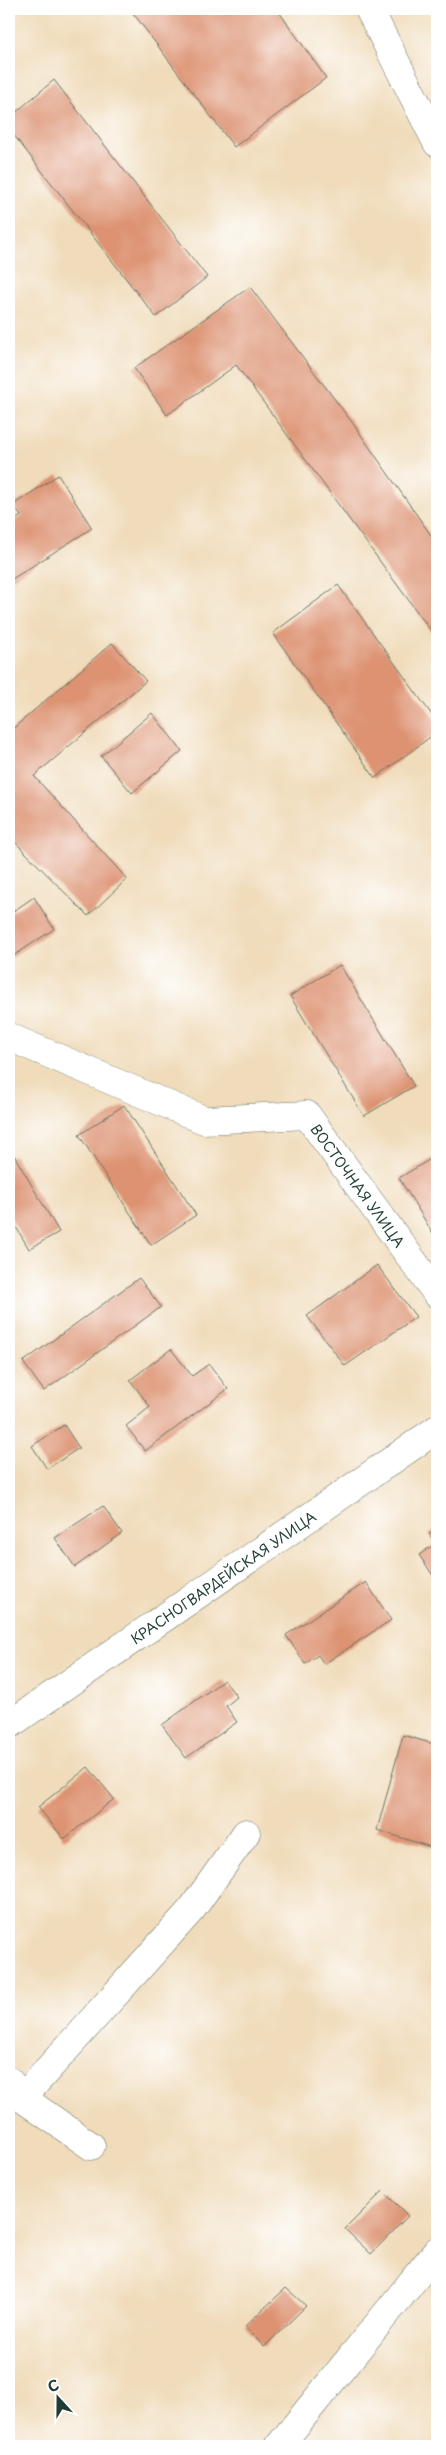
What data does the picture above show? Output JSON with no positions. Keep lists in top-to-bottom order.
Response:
{
  "streets": {
    "street": ["ВОСТОЧНАЯ УЛИЦА", "КРАСНОГВАРДЕЙСКАЯ УЛИЦА"]
  },
  "north": "top"
}
